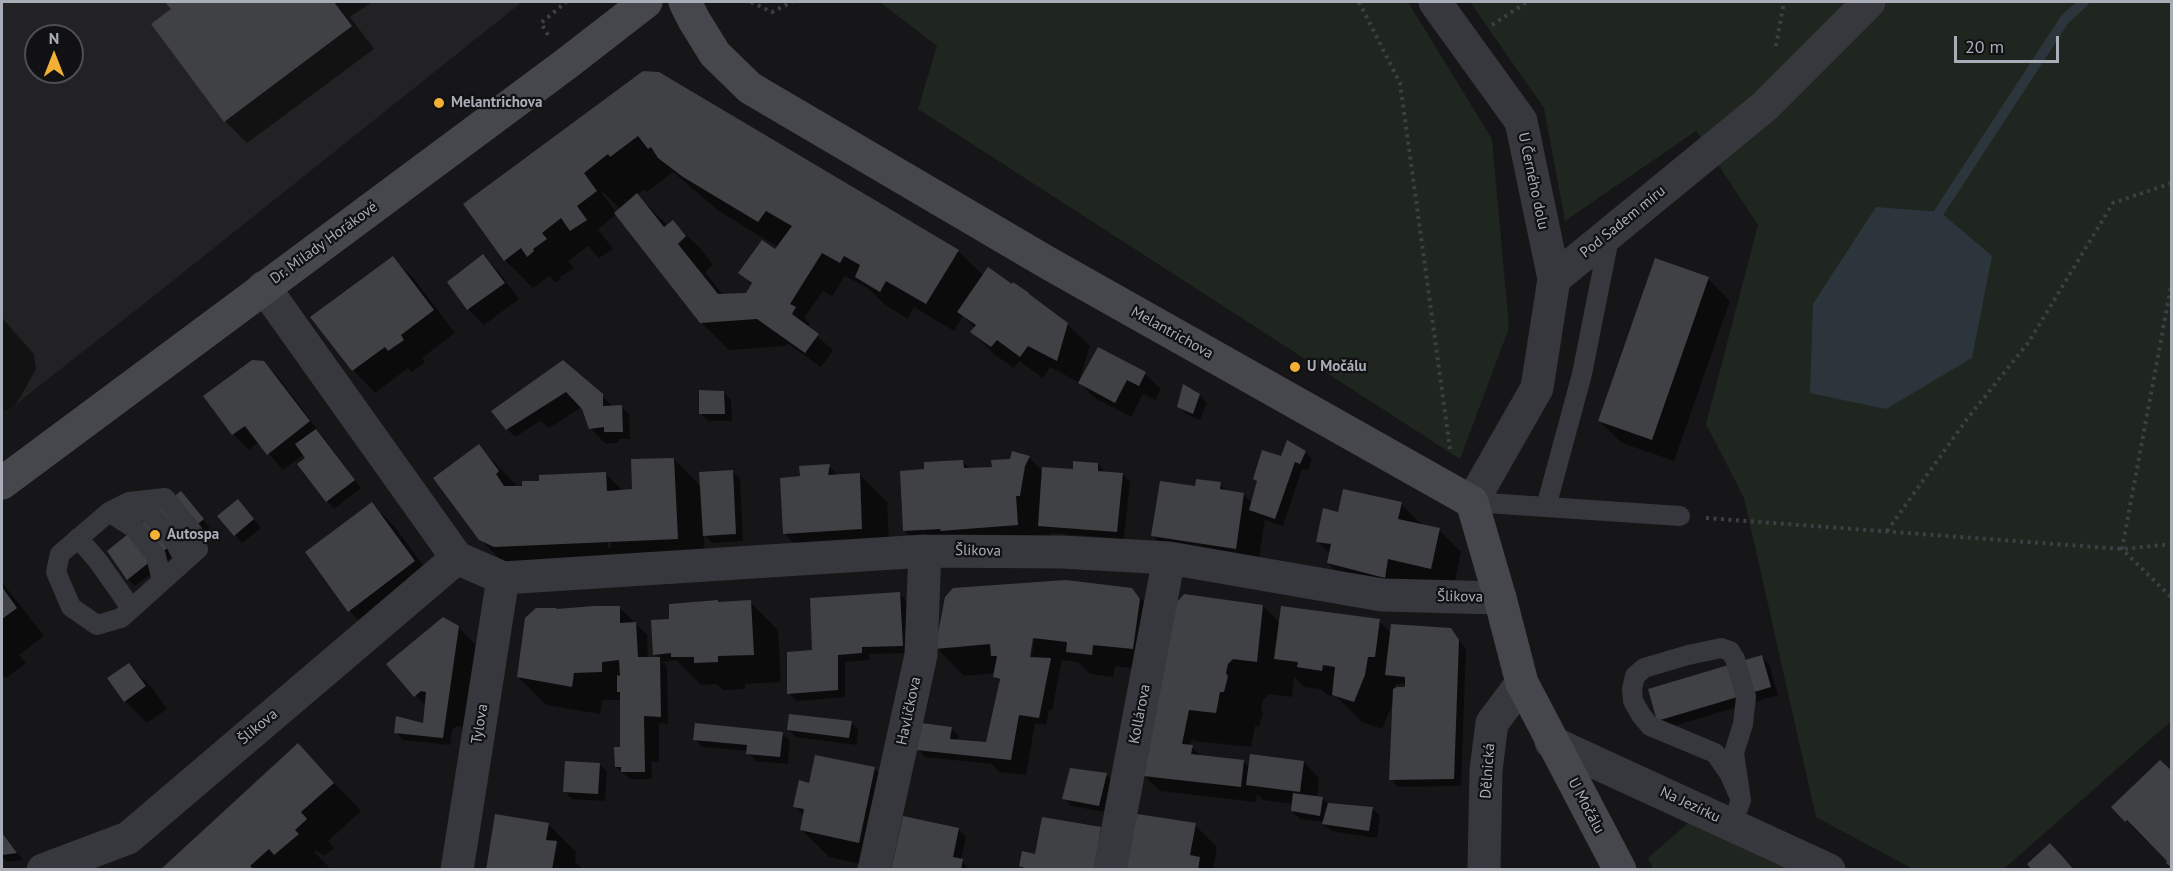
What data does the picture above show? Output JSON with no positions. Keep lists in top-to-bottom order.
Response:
{
  "streets": {
    "street": [
      "U Černého dolu",
      "Pod Sadem míru",
      "Dr. Milady Horákové",
      "Melantrichova",
      "Šlikova",
      "Havlíčkova",
      "Kollárova",
      "Tylova",
      "Dělnická",
      "Na Jezírku",
      "U Močálu"
    ]
  },
  "crossings": [
    ["U Černého dolu", "Pod Sadem míru"],
    ["Šlikova", "Havlíčkova"],
    ["Šlikova", "Kollárova"],
    ["Šlikova", "Tylova"],
    ["Na Jezírku", "U Močálu"]
  ],
  "places": ["Melantrichova", "U Močálu", "Autospa"],
  "scale_bar": "20 m",
  "north": "top"
}
